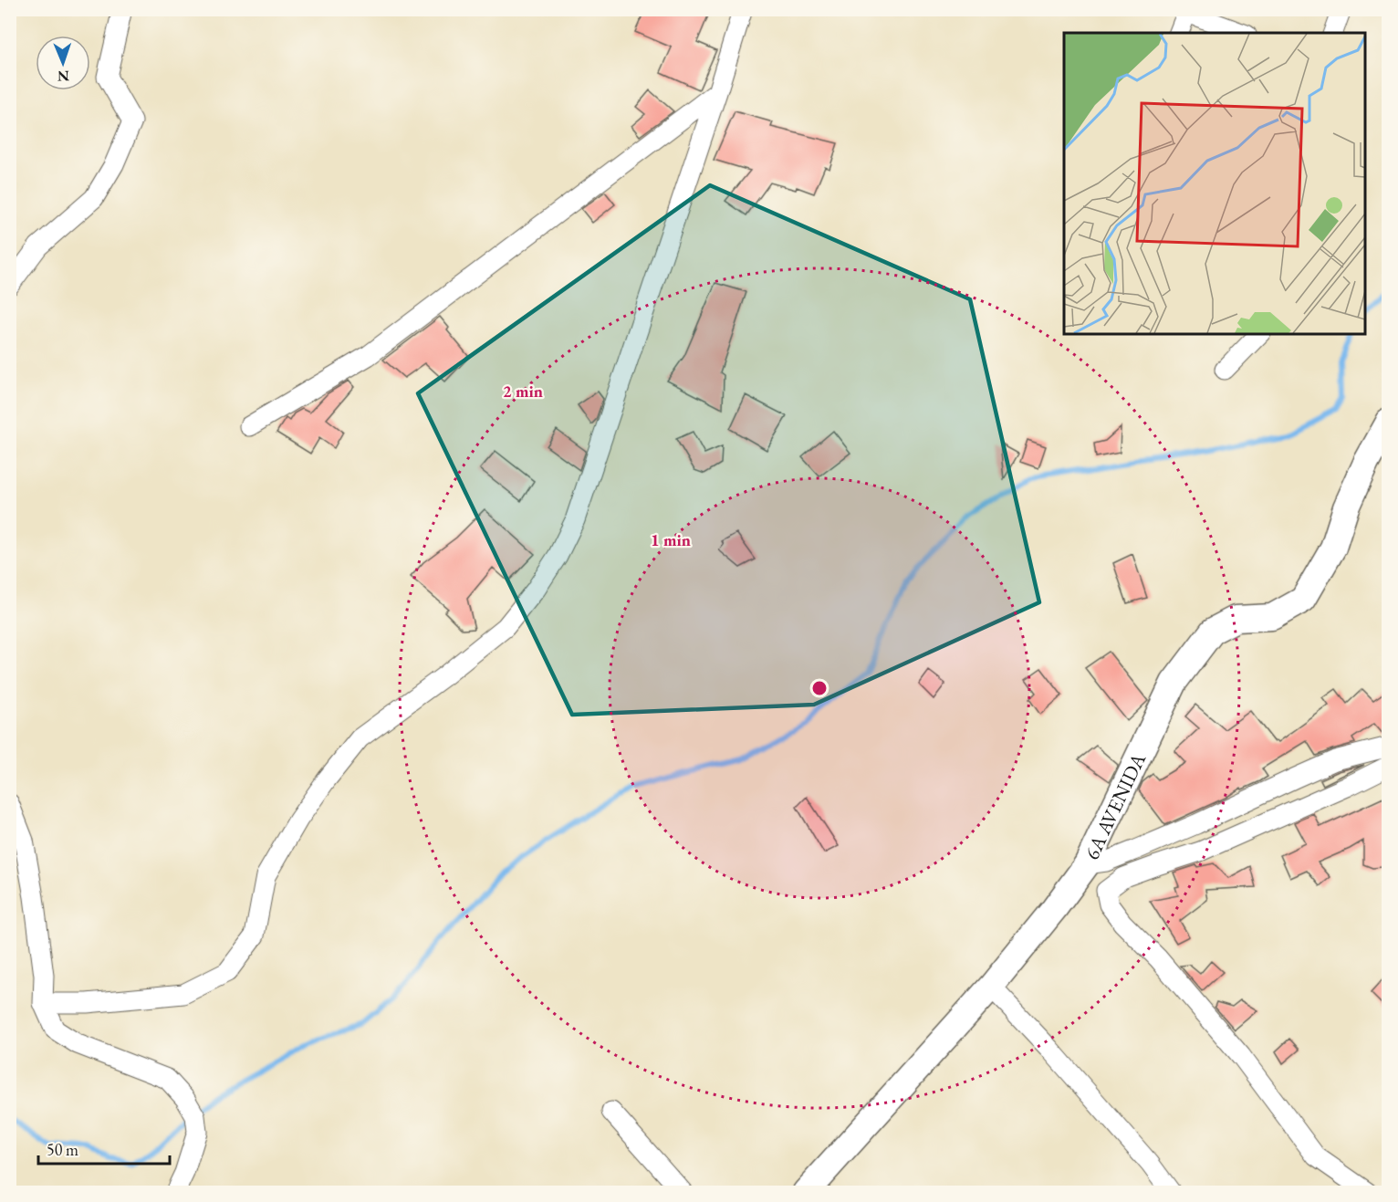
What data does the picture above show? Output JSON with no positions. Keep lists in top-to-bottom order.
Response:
{
  "streets": {
    "street": ["6A AVENIDA"]
  },
  "scale_bar": "50 m",
  "north": "bottom",
  "rings": ["2 min", "1 min"]
}
